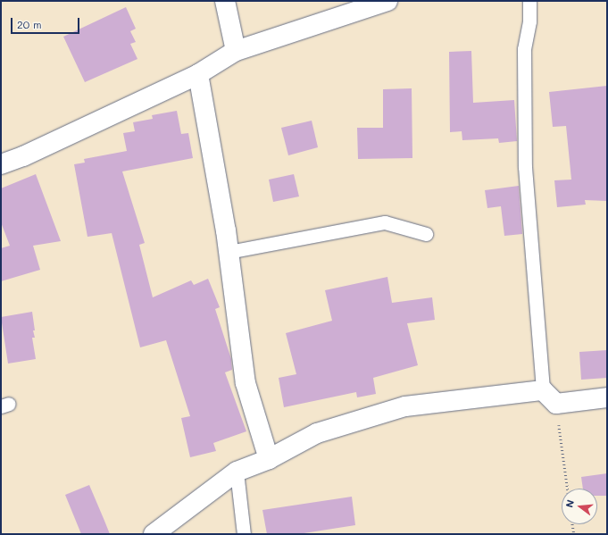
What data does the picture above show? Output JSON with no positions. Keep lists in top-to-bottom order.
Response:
{
  "scale_bar": "20 m",
  "north": "left"
}
